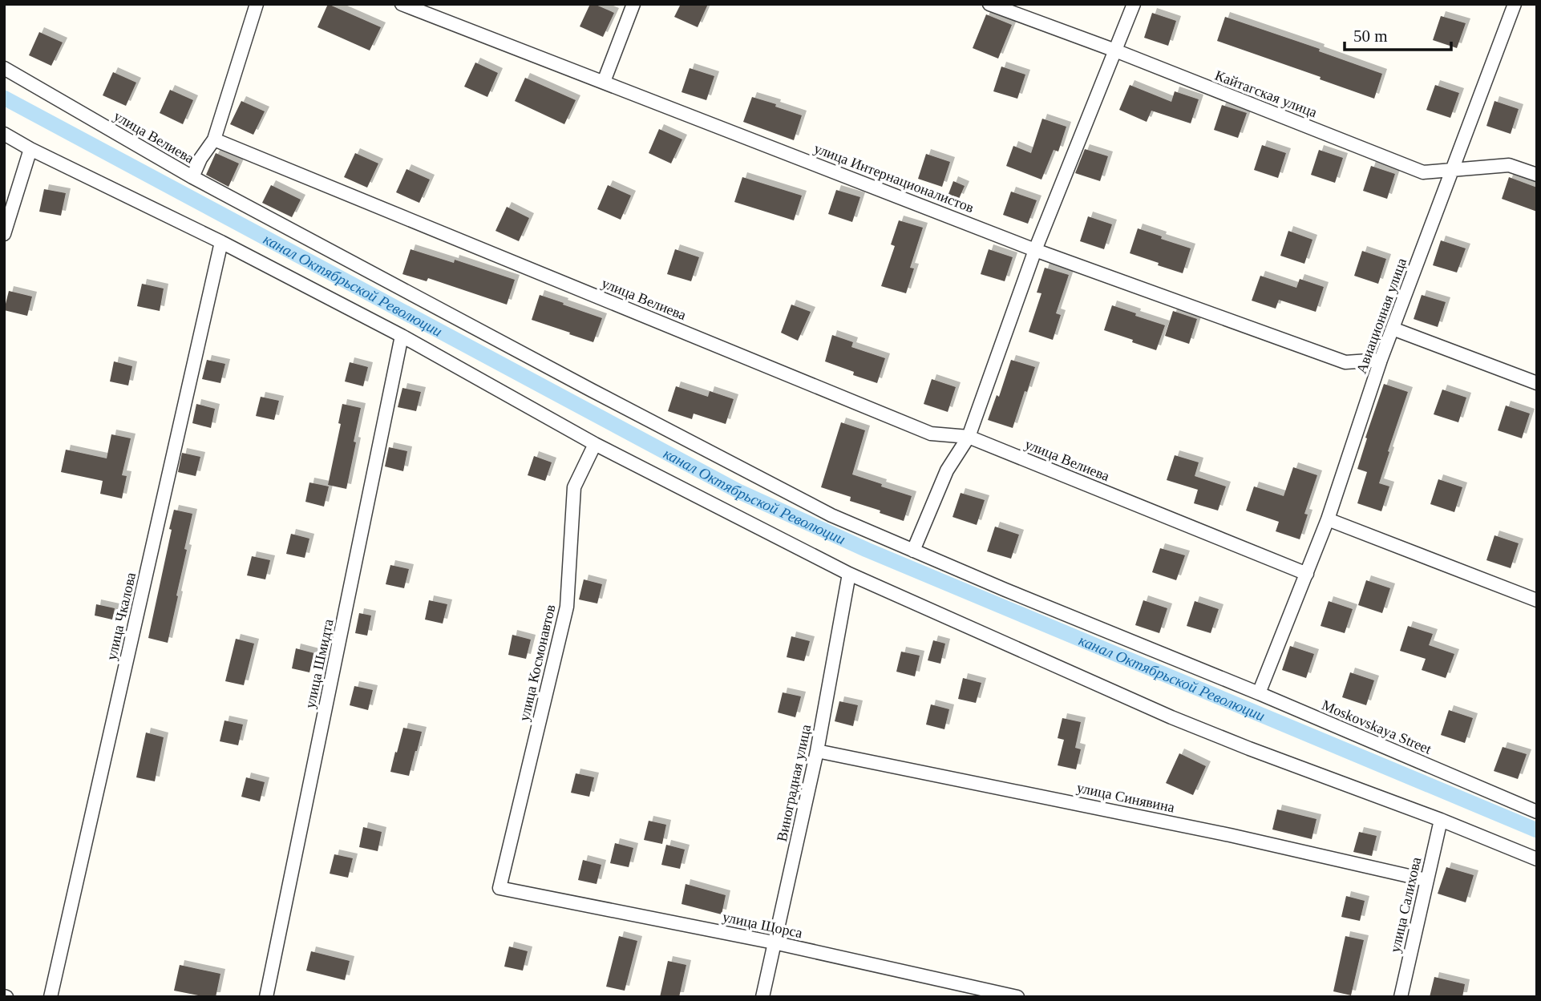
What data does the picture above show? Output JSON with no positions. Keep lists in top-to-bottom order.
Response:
{
  "streets": {
    "street": [
      "Кайтагская улица",
      "улица Велиева",
      "улица Интернационалистов",
      "Авиационная улица",
      "улица Чкалова",
      "улица Космонавтов",
      "улица Шмидта",
      "Moskovskaya Street",
      "Виноградная улица",
      "улица Синявина",
      "улица Салихова",
      "улица Щорса"
    ]
  },
  "crossings": [
    ["Кайтагская улица", "Авиационная улица"],
    ["улица Велиева", "Авиационная улица"],
    ["улица Велиева", "Moskovskaya Street"],
    ["улица Интернационалистов", "Авиационная улица"],
    ["Авиационная улица", "Moskovskaya Street"],
    ["улица Космонавтов", "улица Щорса"],
    ["Виноградная улица", "улица Синявина"],
    ["Виноградная улица", "улица Щорса"],
    ["улица Синявина", "улица Салихова"]
  ],
  "water": ["канал Октябрьской Революции"],
  "scale_bar": "50 m"
}
